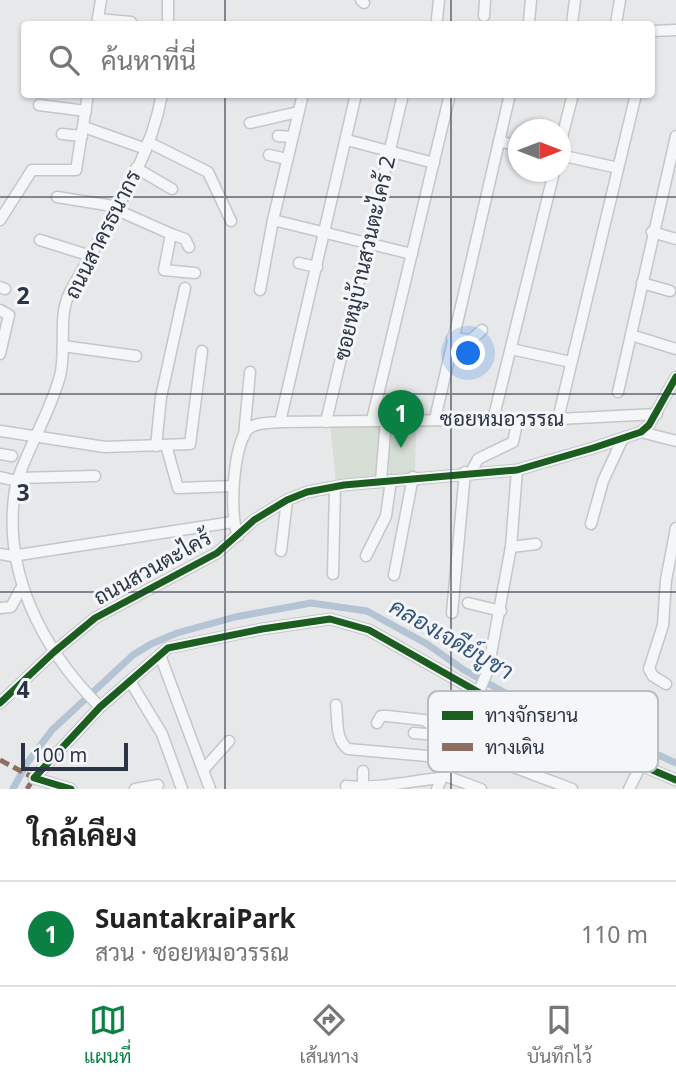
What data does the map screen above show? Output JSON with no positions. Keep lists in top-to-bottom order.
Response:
{
  "streets": {
    "street": [
      "ถนนสาครธนากร",
      "ซอยหมู่บ้านสวนตะไคร้ 2",
      "ซอยหมอวรรณ",
      "ถนนสวนตะไคร้"
    ]
  },
  "crossings": [
    ["ถนนสาครธนากร", "ถนนสวนตะไคร้"],
    ["ซอยหมู่บ้านสวนตะไคร้ 2", "ซอยหมอวรรณ"],
    ["ซอยหมอวรรณ", "ถนนสวนตะไคร้"]
  ],
  "water": ["คลองเจดีย์บูชา"],
  "legend": ["ทางจักรยาน", "ทางเดิน"],
  "scale_bar": "100 m",
  "north": "right",
  "page": {
    "search": "ค้นหาที่นี่",
    "pins": "1",
    "scale": "100 m",
    "heading": "ใกล้เคียง",
    "list": [
      {
        "mark": "1",
        "name": "SuantakraiPark",
        "note": "สวน · ซอยหมอวรรณ",
        "value": "110 m"
      }
    ],
    "nav": ["แผนที่", "เส้นทาง", "บันทึกไว้"]
  },
  "grid": {
    "rows": ["2", "3", "4"]
  }
}
